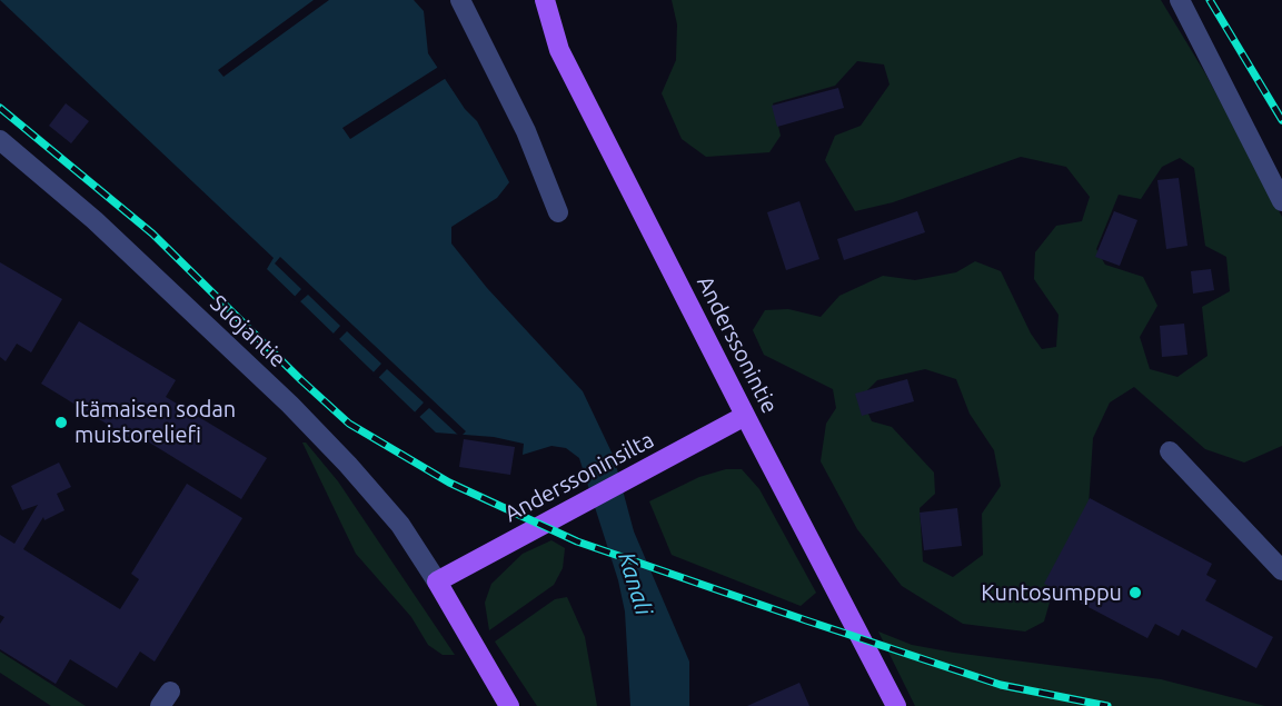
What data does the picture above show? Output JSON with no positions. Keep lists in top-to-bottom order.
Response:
{
  "streets": {
    "main road": ["Anderssonintie", "Anderssoninsilta"],
    "street": ["Suojantie"]
  },
  "crossings": [
    ["Suojantie", "Anderssoninsilta"],
    ["Anderssonintie", "Anderssoninsilta"]
  ],
  "water": ["Kanali"],
  "places": ["Itämaisen sodan muistoreliefi", "Kuntosumppu"]
}
